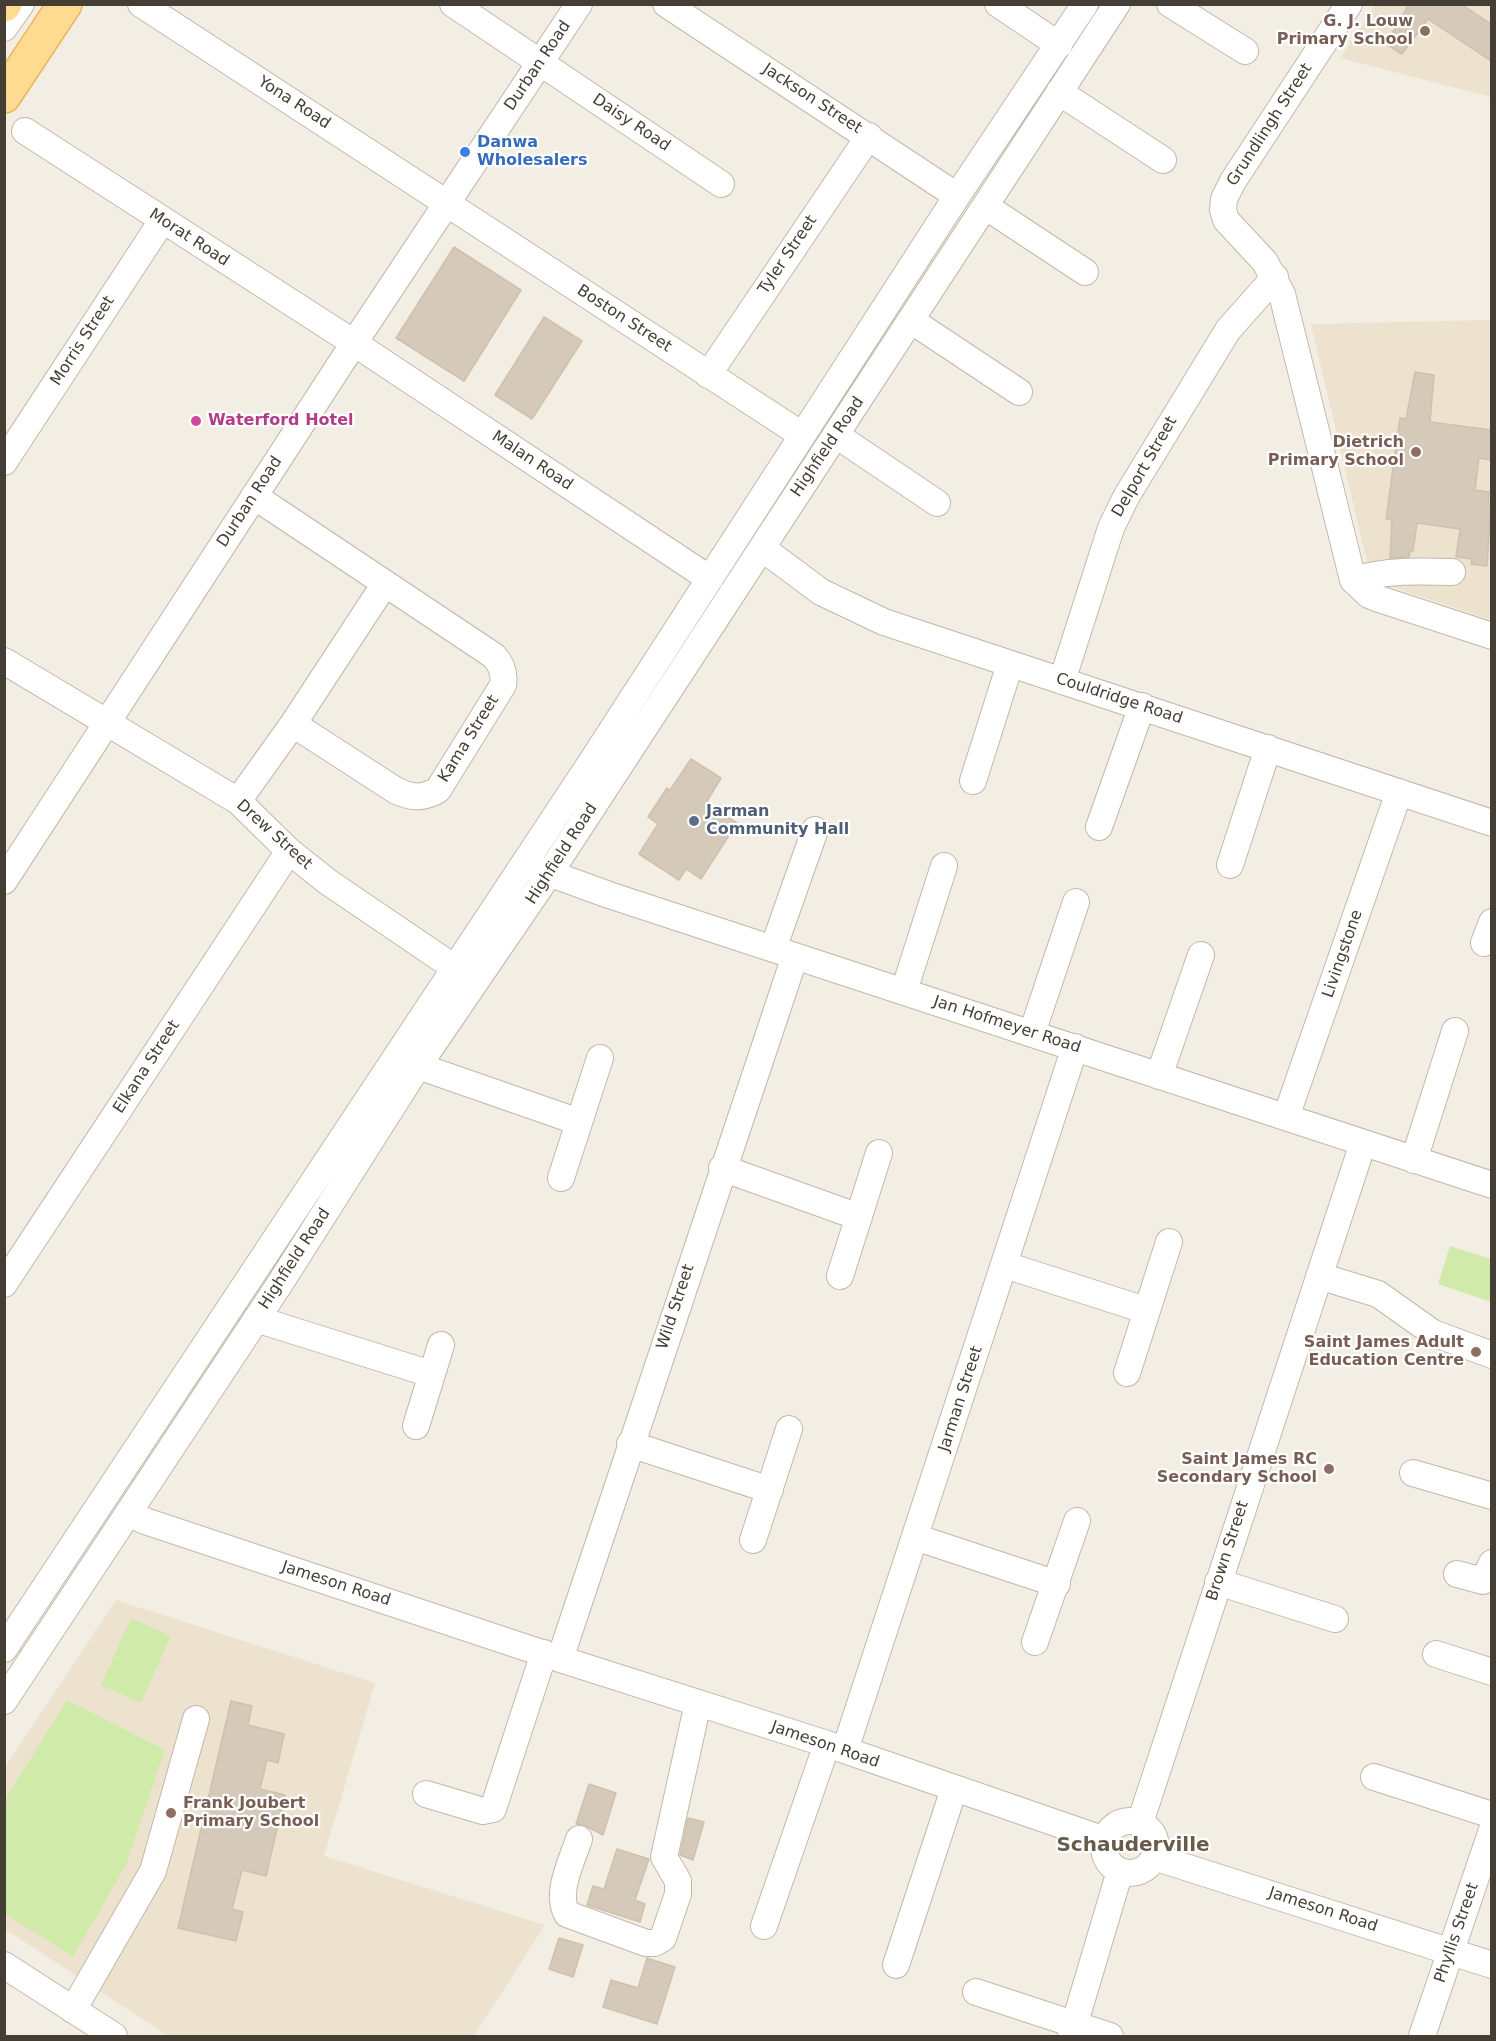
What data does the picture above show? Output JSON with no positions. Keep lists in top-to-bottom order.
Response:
{
  "streets": {
    "street": [
      "Durban Road",
      "Jackson Street",
      "Yona Road",
      "Daisy Road",
      "Grundlingh Street",
      "Morat Road",
      "Tyler Street",
      "Boston Street",
      "Morris Street",
      "Highfield Road",
      "Malan Road",
      "Delport Street",
      "Couldridge Road",
      "Kama Street",
      "Drew Street",
      "Livingstone",
      "Jan Hofmeyer Road",
      "Elkana Street",
      "Wild Street",
      "Jarman Street",
      "Brown Street",
      "Jameson Road",
      "Phyllis Street"
    ]
  },
  "crossings": [
    ["Durban Road", "Yona Road"],
    ["Durban Road", "Daisy Road"],
    ["Durban Road", "Morat Road"],
    ["Durban Road", "Boston Street"],
    ["Durban Road", "Malan Road"],
    ["Durban Road", "Kama Street"],
    ["Durban Road", "Drew Street"],
    ["Jackson Street", "Tyler Street"],
    ["Jackson Street", "Highfield Road"],
    ["Yona Road", "Boston Street"],
    ["Grundlingh Street", "Delport Street"],
    ["Morat Road", "Morris Street"],
    ["Morat Road", "Malan Road"],
    ["Tyler Street", "Boston Street"],
    ["Boston Street", "Highfield Road"],
    ["Highfield Road", "Malan Road"],
    ["Highfield Road", "Couldridge Road"],
    ["Highfield Road", "Drew Street"],
    ["Highfield Road", "Jan Hofmeyer Road"],
    ["Highfield Road", "Jameson Road"],
    ["Delport Street", "Couldridge Road"],
    ["Couldridge Road", "Livingstone"],
    ["Drew Street", "Elkana Street"],
    ["Livingstone", "Jan Hofmeyer Road"],
    ["Jan Hofmeyer Road", "Wild Street"],
    ["Jan Hofmeyer Road", "Jarman Street"],
    ["Jan Hofmeyer Road", "Brown Street"],
    ["Wild Street", "Jameson Road"],
    ["Jarman Street", "Jameson Road"],
    ["Brown Street", "Jameson Road"],
    ["Jameson Road", "Phyllis Street"]
  ],
  "districts": ["Schauderville"],
  "places": [
    "G. J. Louw Primary School",
    "Danwa Wholesalers",
    "Waterford Hotel",
    "Dietrich Primary School",
    "Jarman Community Hall",
    "Saint James Adult Education Centre",
    "Saint James RC Secondary School",
    "Frank Joubert Primary School"
  ]
}
